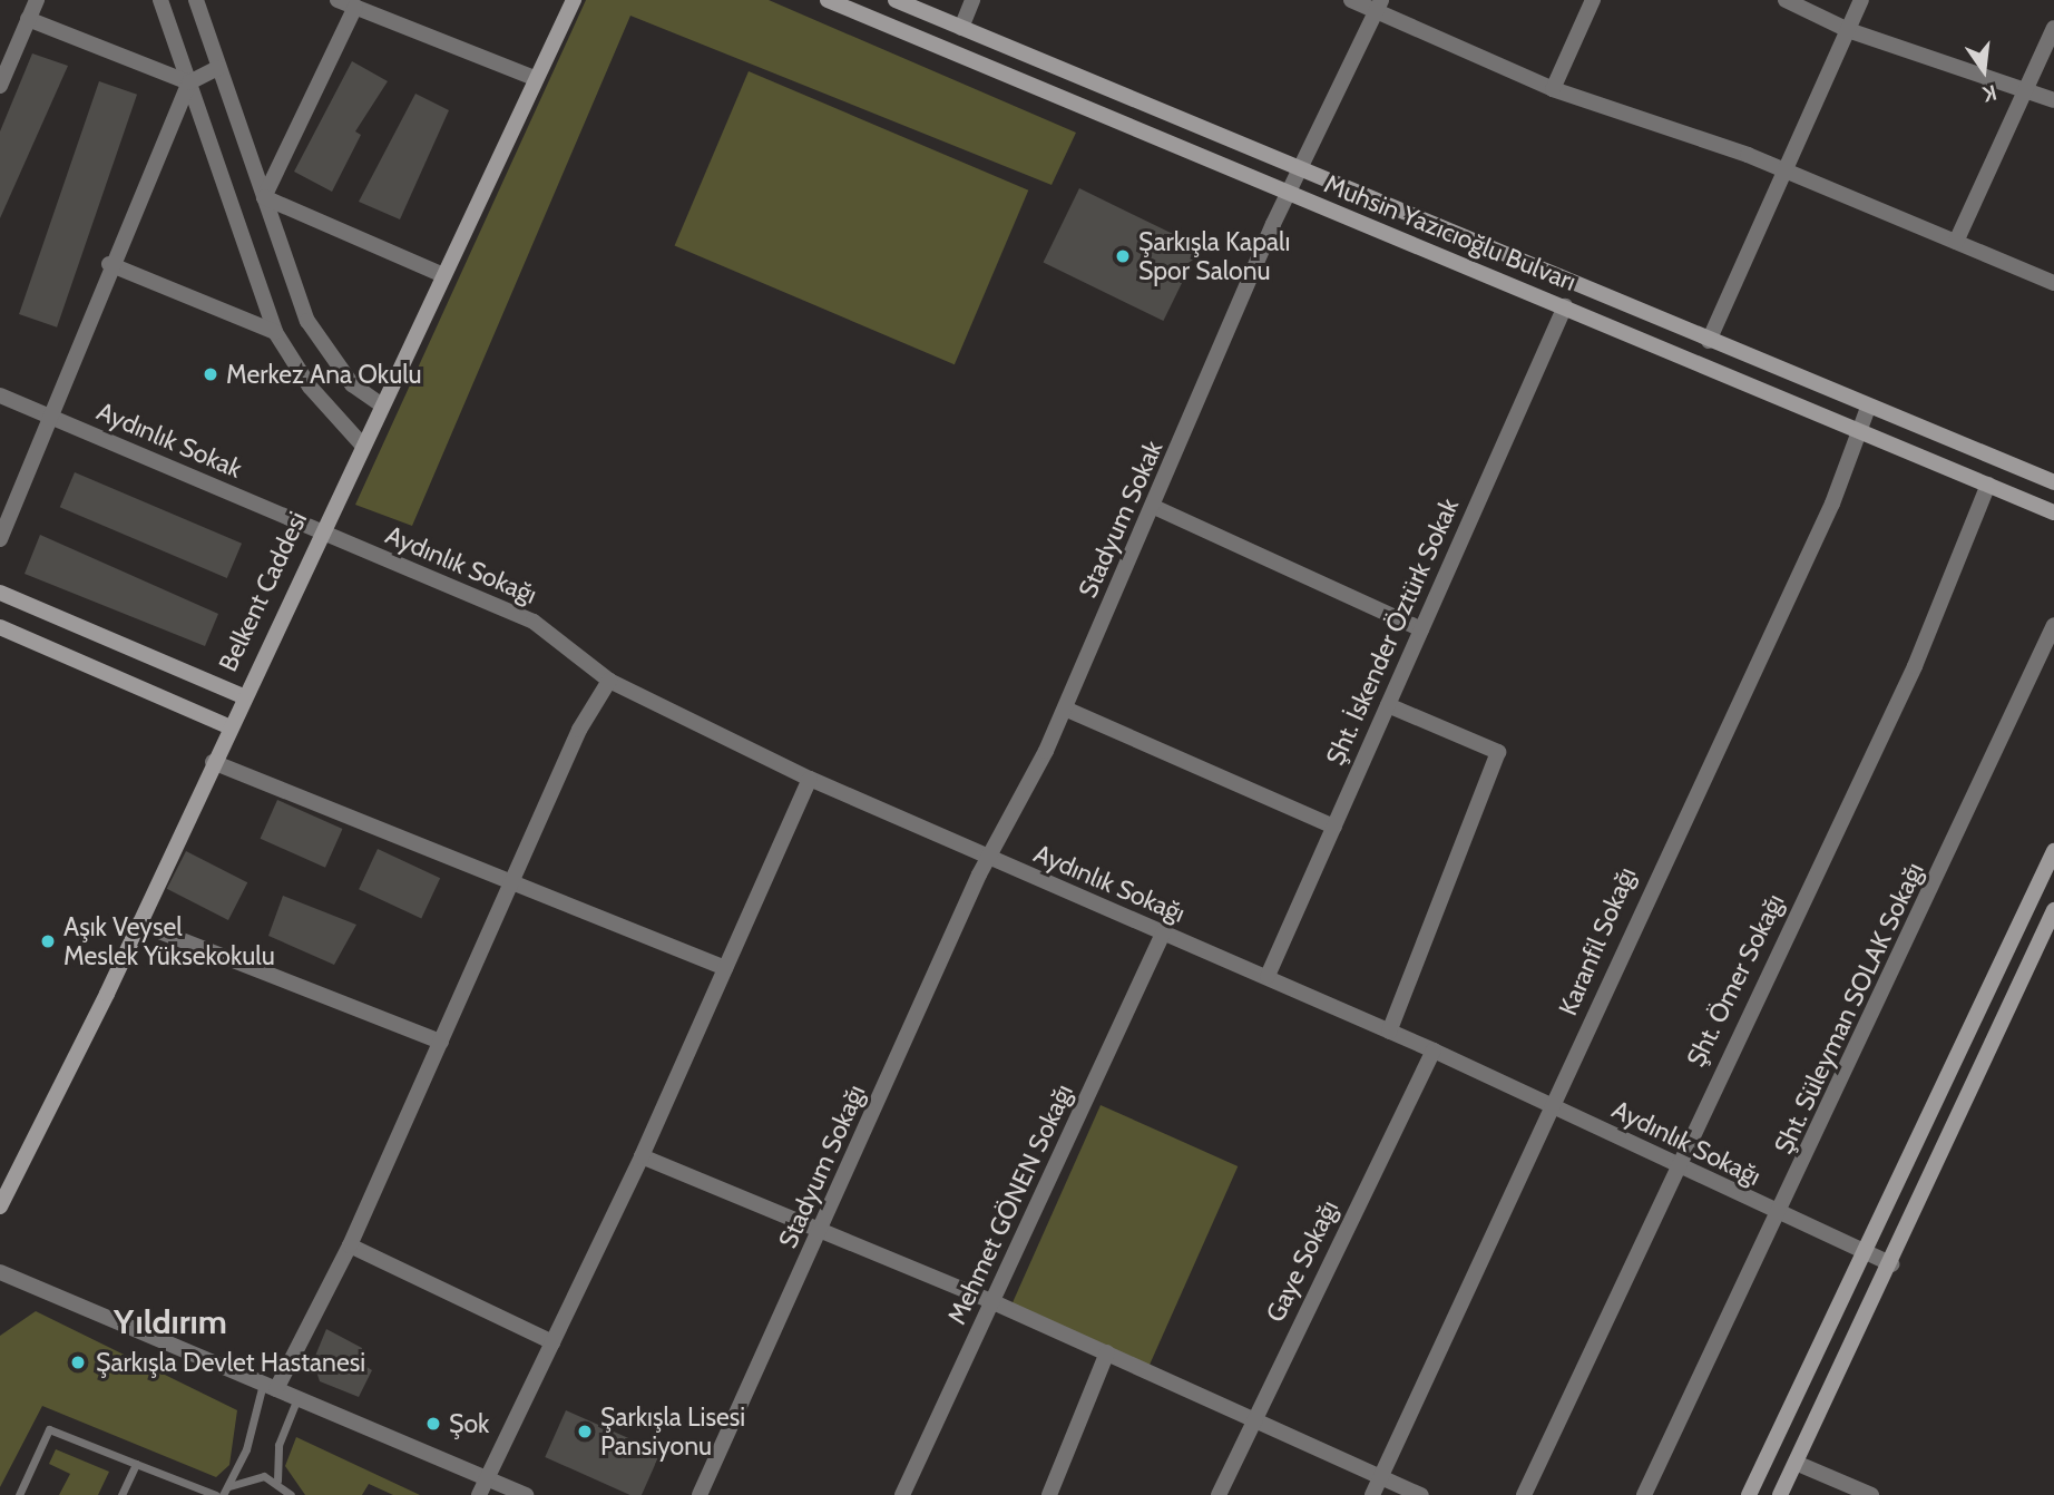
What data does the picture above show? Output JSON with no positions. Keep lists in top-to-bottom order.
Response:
{
  "streets": {
    "street": [
      "Muhsin Yazıcıoğlu Bulvarı",
      "Aydınlık Sokak",
      "Stadyum Sokak",
      "Aydınlık Sokağı",
      "Belkent Caddesi",
      "Şht. İskender Öztürk Sokak",
      "Karanfil Sokağı",
      "Şht. Ömer Sokağı",
      "Şht. Süleyman SOLAK Sokağı",
      "Stadyum Sokağı",
      "Mehmet GÖNEN Sokağı",
      "Gaye Sokağı"
    ]
  },
  "crossings": [
    ["Muhsin Yazıcıoğlu Bulvarı", "Stadyum Sokak"],
    ["Muhsin Yazıcıoğlu Bulvarı", "Şht. İskender Öztürk Sokak"],
    ["Muhsin Yazıcıoğlu Bulvarı", "Karanfil Sokağı"],
    ["Muhsin Yazıcıoğlu Bulvarı", "Şht. Ömer Sokağı"],
    ["Aydınlık Sokak", "Aydınlık Sokağı"],
    ["Aydınlık Sokak", "Belkent Caddesi"],
    ["Stadyum Sokak", "Aydınlık Sokağı"],
    ["Stadyum Sokak", "Stadyum Sokağı"],
    ["Aydınlık Sokağı", "Belkent Caddesi"],
    ["Aydınlık Sokağı", "Şht. İskender Öztürk Sokak"],
    ["Aydınlık Sokağı", "Karanfil Sokağı"],
    ["Aydınlık Sokağı", "Şht. Ömer Sokağı"],
    ["Aydınlık Sokağı", "Şht. Süleyman SOLAK Sokağı"],
    ["Aydınlık Sokağı", "Stadyum Sokağı"],
    ["Aydınlık Sokağı", "Mehmet GÖNEN Sokağı"],
    ["Aydınlık Sokağı", "Gaye Sokağı"]
  ],
  "districts": ["Yıldırım"],
  "places": [
    "Şarkışla Kapalı Spor Salonu",
    "Merkez Ana Okulu",
    "Aşık Veysel Meslek Yüksekokulu",
    "Şarkışla Devlet Hastanesi",
    "Şok",
    "Şarkışla Lisesi Pansiyonu"
  ],
  "north": "bottom"
}
